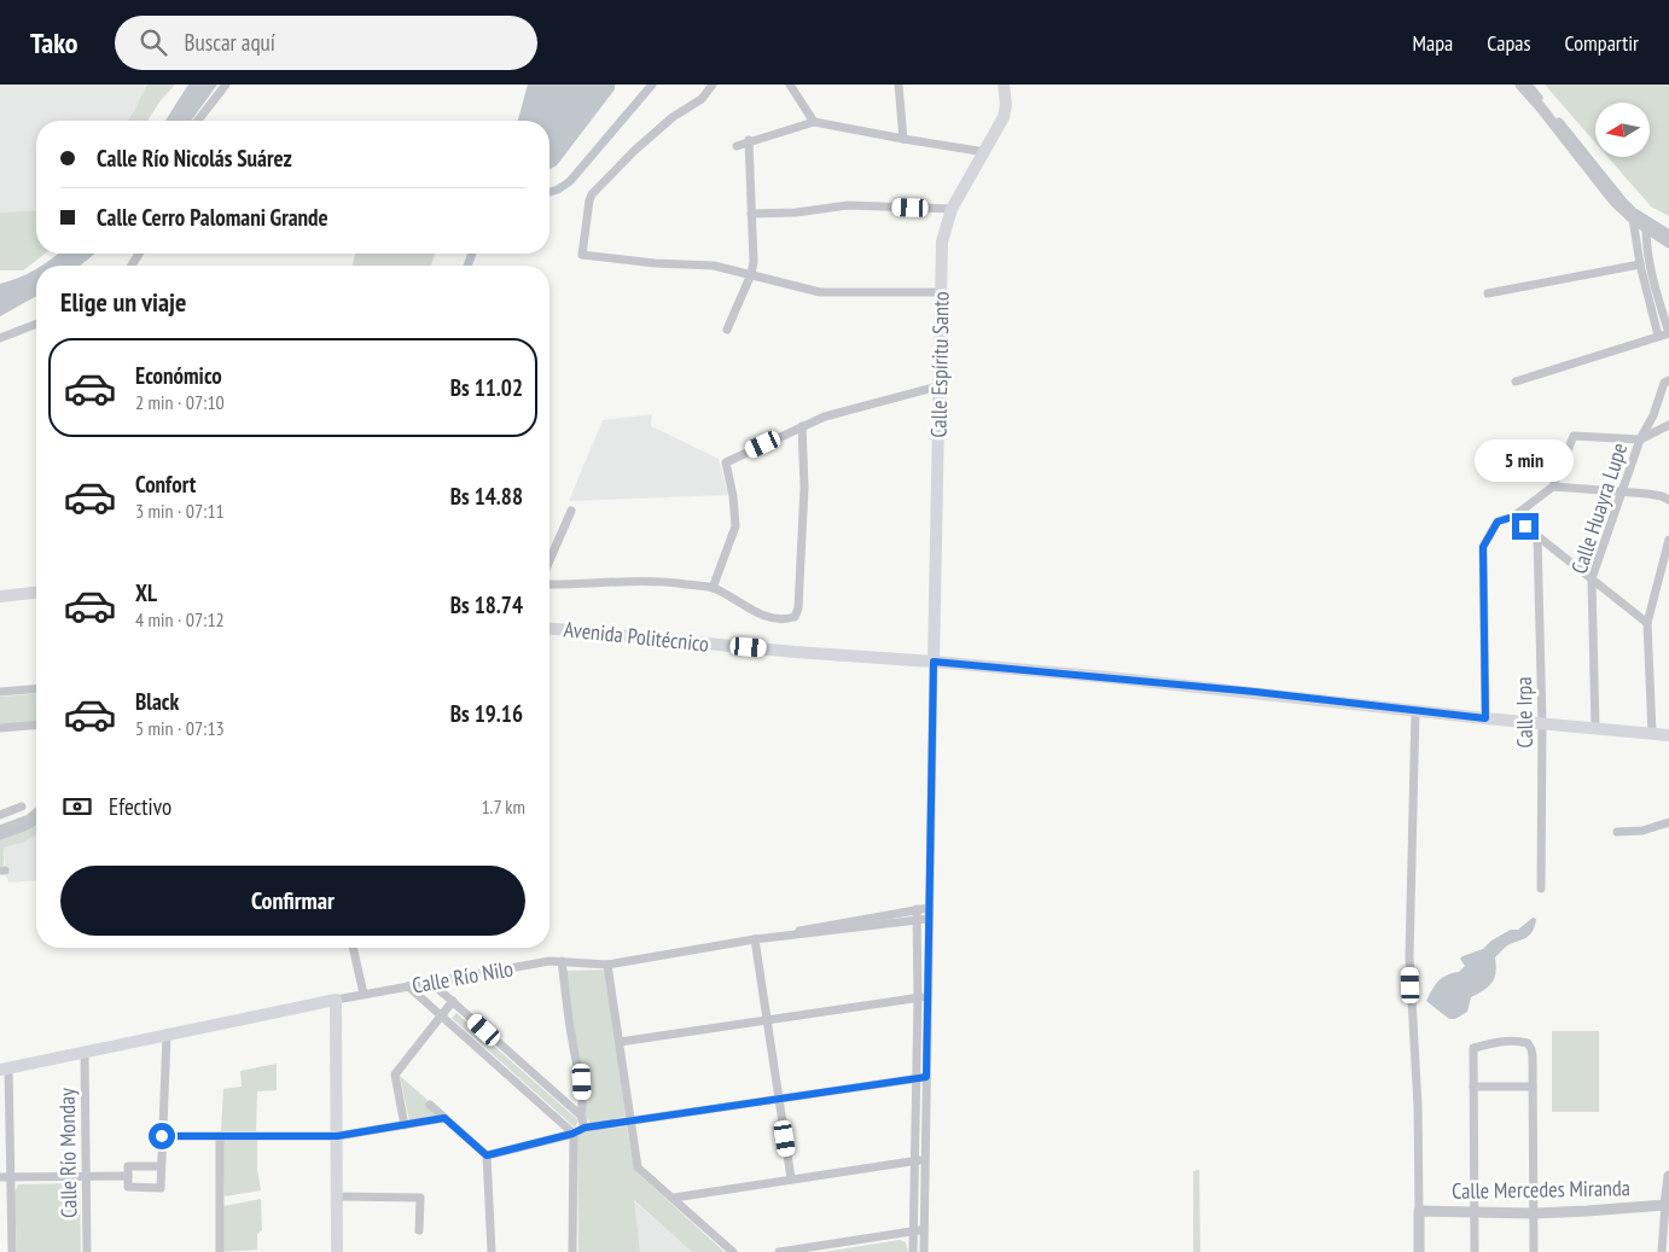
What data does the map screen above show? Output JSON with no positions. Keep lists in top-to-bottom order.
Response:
{
  "streets": {
    "main road": ["Calle Espíritu Santo", "Avenida Politécnico", "Calle Río Nilo"],
    "street": [
      "Calle Huayra Lupe",
      "Calle Irpa",
      "Calle Río Monday",
      "Calle Mercedes Miranda"
    ]
  },
  "crossings": [
    ["Calle Espíritu Santo", "Avenida Politécnico"],
    ["Calle Huayra Lupe", "Avenida Politécnico"],
    ["Avenida Politécnico", "Calle Irpa"],
    ["Calle Río Nilo", "Calle Río Monday"]
  ],
  "north": "left",
  "page": {
    "header": "Tako",
    "search": "Buscar aquí",
    "nav": ["Mapa", "Capas", "Compartir"],
    "banner": ["Calle Río Nicolás Suárez", "Calle Cerro Palomani Grande"],
    "heading": "Elige un viaje",
    "list": [
      {
        "name": "Económico",
        "note": "2 min · 07:10",
        "value": "Bs 11.02"
      },
      {
        "name": "Confort",
        "note": "3 min · 07:11",
        "value": "Bs 14.88"
      },
      {
        "name": "XL",
        "note": "4 min · 07:12",
        "value": "Bs 18.74"
      },
      {
        "name": "Black",
        "note": "5 min · 07:13",
        "value": "Bs 19.16"
      }
    ],
    "bubble": "5 min",
    "pay": ["Efectivo", "1.7 km"],
    "buttons": "Confirmar"
  }
}
